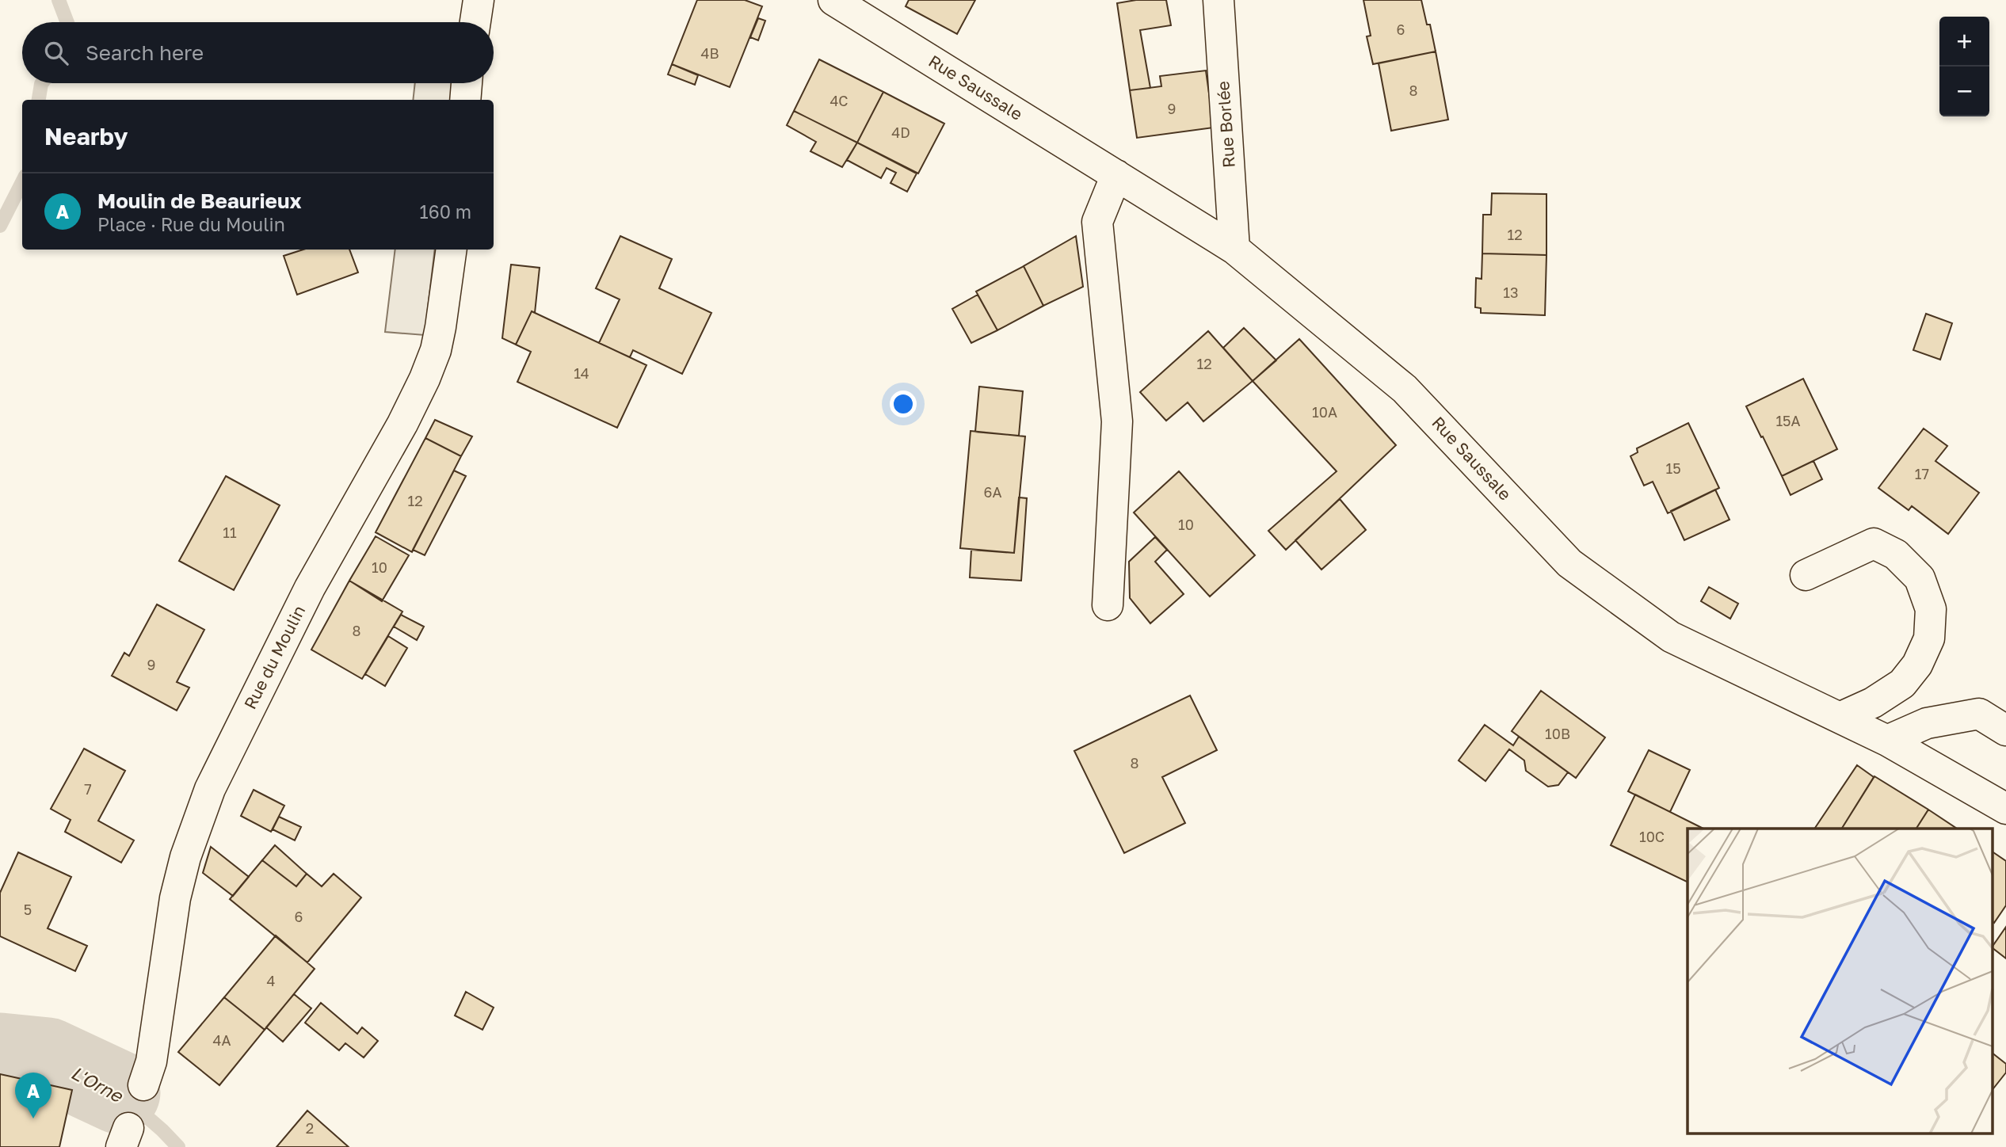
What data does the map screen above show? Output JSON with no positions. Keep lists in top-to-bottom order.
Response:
{
  "streets": {
    "street": ["Rue Saussale", "Rue Borlée", "Rue du Moulin"]
  },
  "crossings": [
    ["Rue Saussale", "Rue Borlée"]
  ],
  "water": ["L'Orne"],
  "house_numbers": [
    "6",
    "4B",
    "8",
    "4C",
    "9",
    "4D",
    "12",
    "13",
    "12",
    "14",
    "10A",
    "15A",
    "15",
    "17",
    "6A",
    "12",
    "10",
    "11",
    "10",
    "8",
    "9",
    "10B",
    "8",
    "7",
    "10C",
    "5",
    "6",
    "4",
    "4A",
    "2"
  ],
  "page": {
    "map_buttons": ["+", "−"],
    "search": "Search here",
    "heading": "Nearby",
    "list": [
      {
        "mark": "A",
        "name": "Moulin de Beaurieux",
        "note": "Place · Rue du Moulin",
        "value": "160 m"
      }
    ],
    "pins": "A"
  }
}
